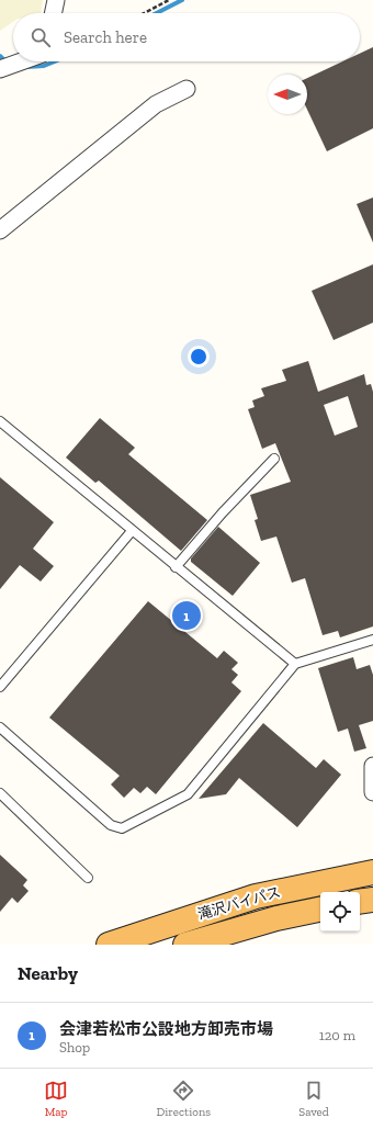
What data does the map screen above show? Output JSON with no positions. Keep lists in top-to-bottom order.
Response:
{
  "streets": {
    "highway": ["滝沢バイパス"]
  },
  "north": "left",
  "page": {
    "search": "Search here",
    "pins": "1",
    "heading": "Nearby",
    "list": [
      {
        "mark": "1",
        "name": "会津若松市公設地方卸売市場",
        "note": "Shop",
        "value": "120 m"
      }
    ],
    "nav": ["Map", "Directions", "Saved"]
  }
}
